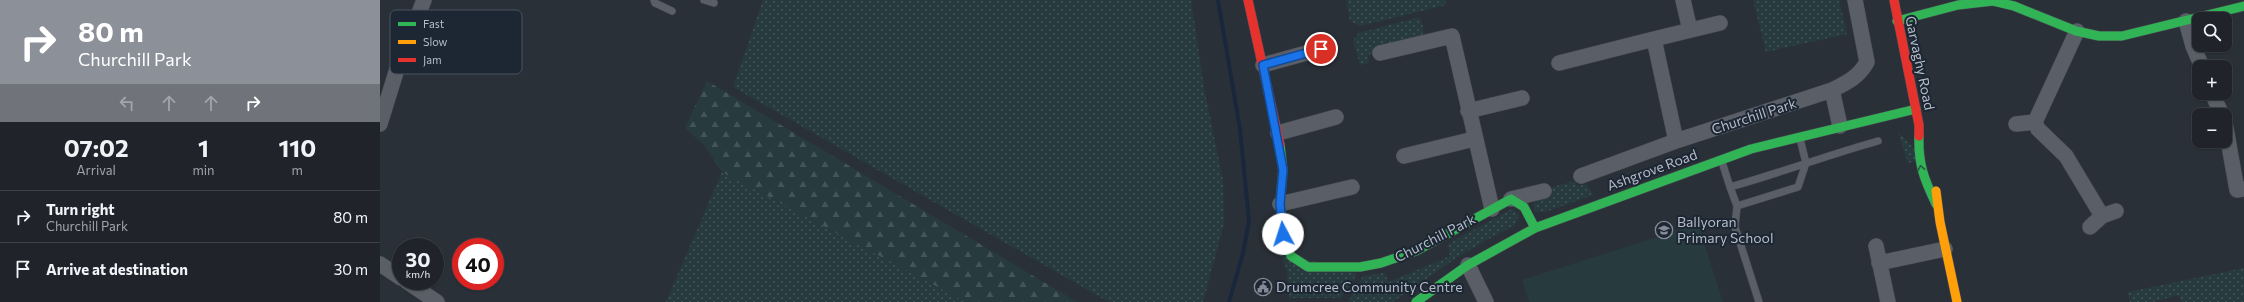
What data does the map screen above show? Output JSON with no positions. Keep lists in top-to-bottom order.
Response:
{
  "streets": {
    "street": ["Garvaghy Road", "Churchill Park", "Ashgrove Road"]
  },
  "crossings": [
    ["Garvaghy Road", "Ashgrove Road"]
  ],
  "places": {
    "school or university": ["Ballyoran Primary School"],
    "public building": ["Drumcree Community Centre"]
  },
  "legend": ["Fast", "Slow", "Jam"],
  "page": {
    "turn": ["80 m", "Churchill Park"],
    "map_buttons": ["+", "−"],
    "eta": [
      "07:02",
      "Arrival",
      "1",
      "min",
      "110",
      "m"
    ],
    "list": [
      {
        "name": "Turn right",
        "note": "Churchill Park",
        "value": "80 m"
      },
      {
        "name": "Arrive at destination",
        "value": "30 m"
      }
    ],
    "speed": "30 km/h",
    "limit": "40"
  }
}
